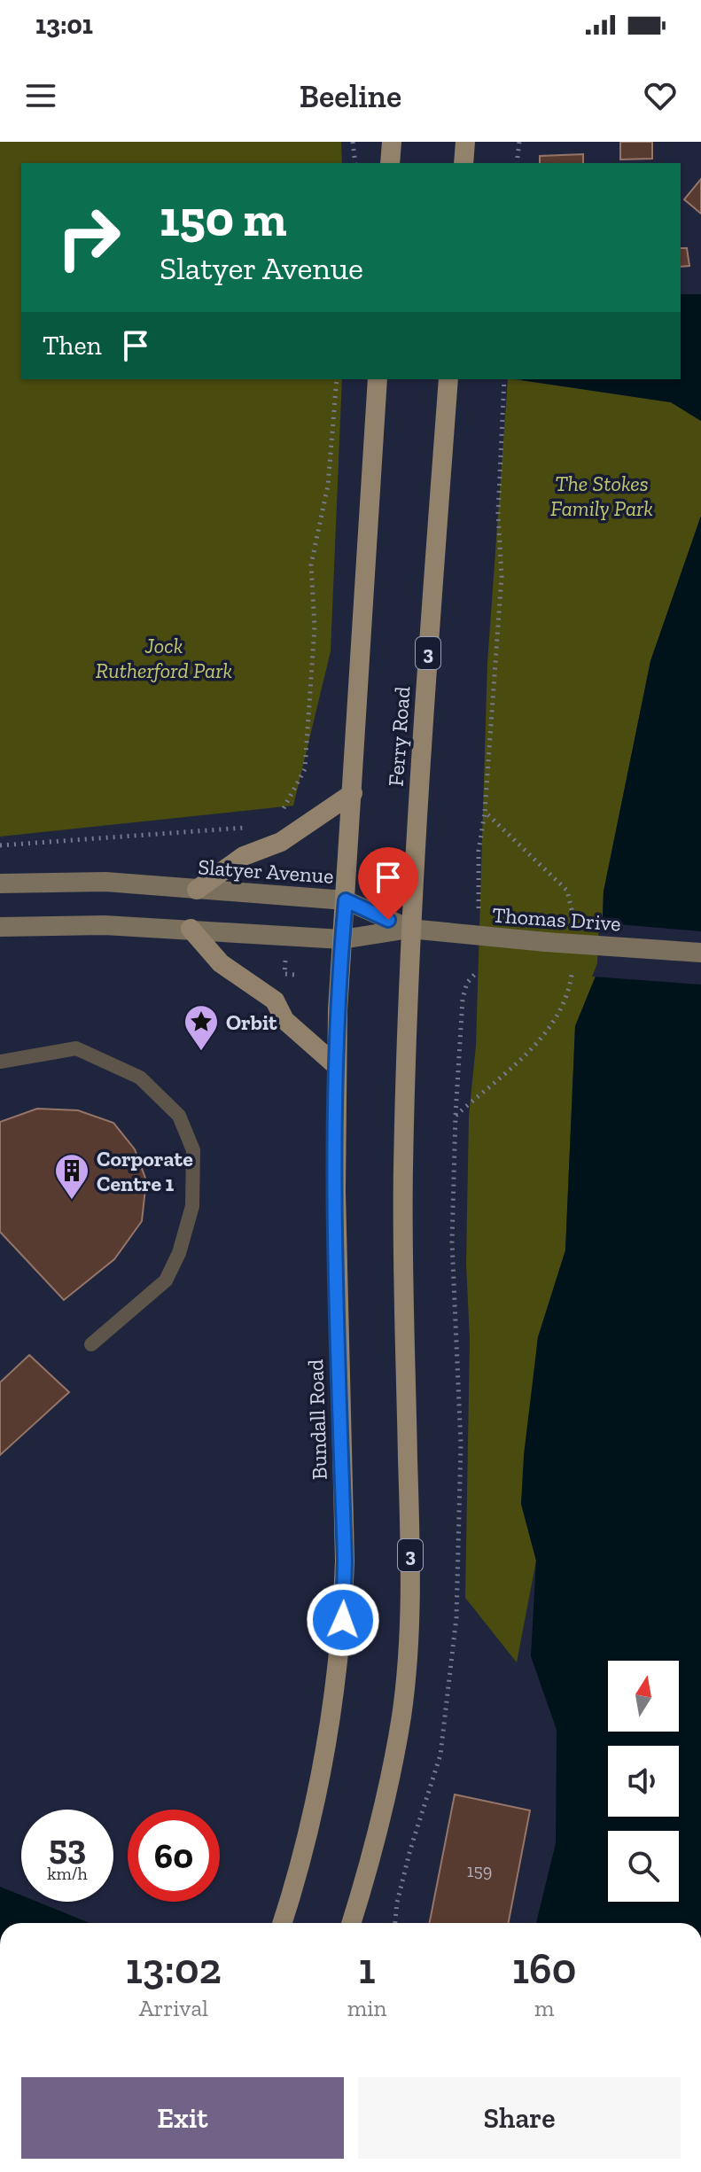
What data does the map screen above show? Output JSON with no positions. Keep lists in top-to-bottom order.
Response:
{
  "streets": {
    "main road": [
      "3",
      "Ferry Road",
      "Slatyer Avenue",
      "Thomas Drive",
      "Bundall Road"
    ]
  },
  "crossings": [
    ["3", "Ferry Road"],
    ["3", "Slatyer Avenue"],
    ["3", "Thomas Drive"],
    ["Ferry Road", "Slatyer Avenue"],
    ["Ferry Road", "Thomas Drive"],
    ["Ferry Road", "Bundall Road"],
    ["Slatyer Avenue", "Thomas Drive"],
    ["Slatyer Avenue", "Bundall Road"]
  ],
  "parks": ["The Stokes Family Park", "Jock Rutherford Park"],
  "places": {
    "place": ["Orbit"],
    "building": ["Corporate Centre 1"]
  },
  "house_numbers": ["159"],
  "north": "top",
  "page": {
    "status": "13:01",
    "header": "Beeline",
    "turn": ["150 m", "Slatyer Avenue"],
    "then": "Then",
    "speed": "53 km/h",
    "limit": "60",
    "eta": [
      "13:02",
      "Arrival",
      "1",
      "min",
      "160",
      "m"
    ],
    "buttons": ["Exit", "Share"]
  }
}
